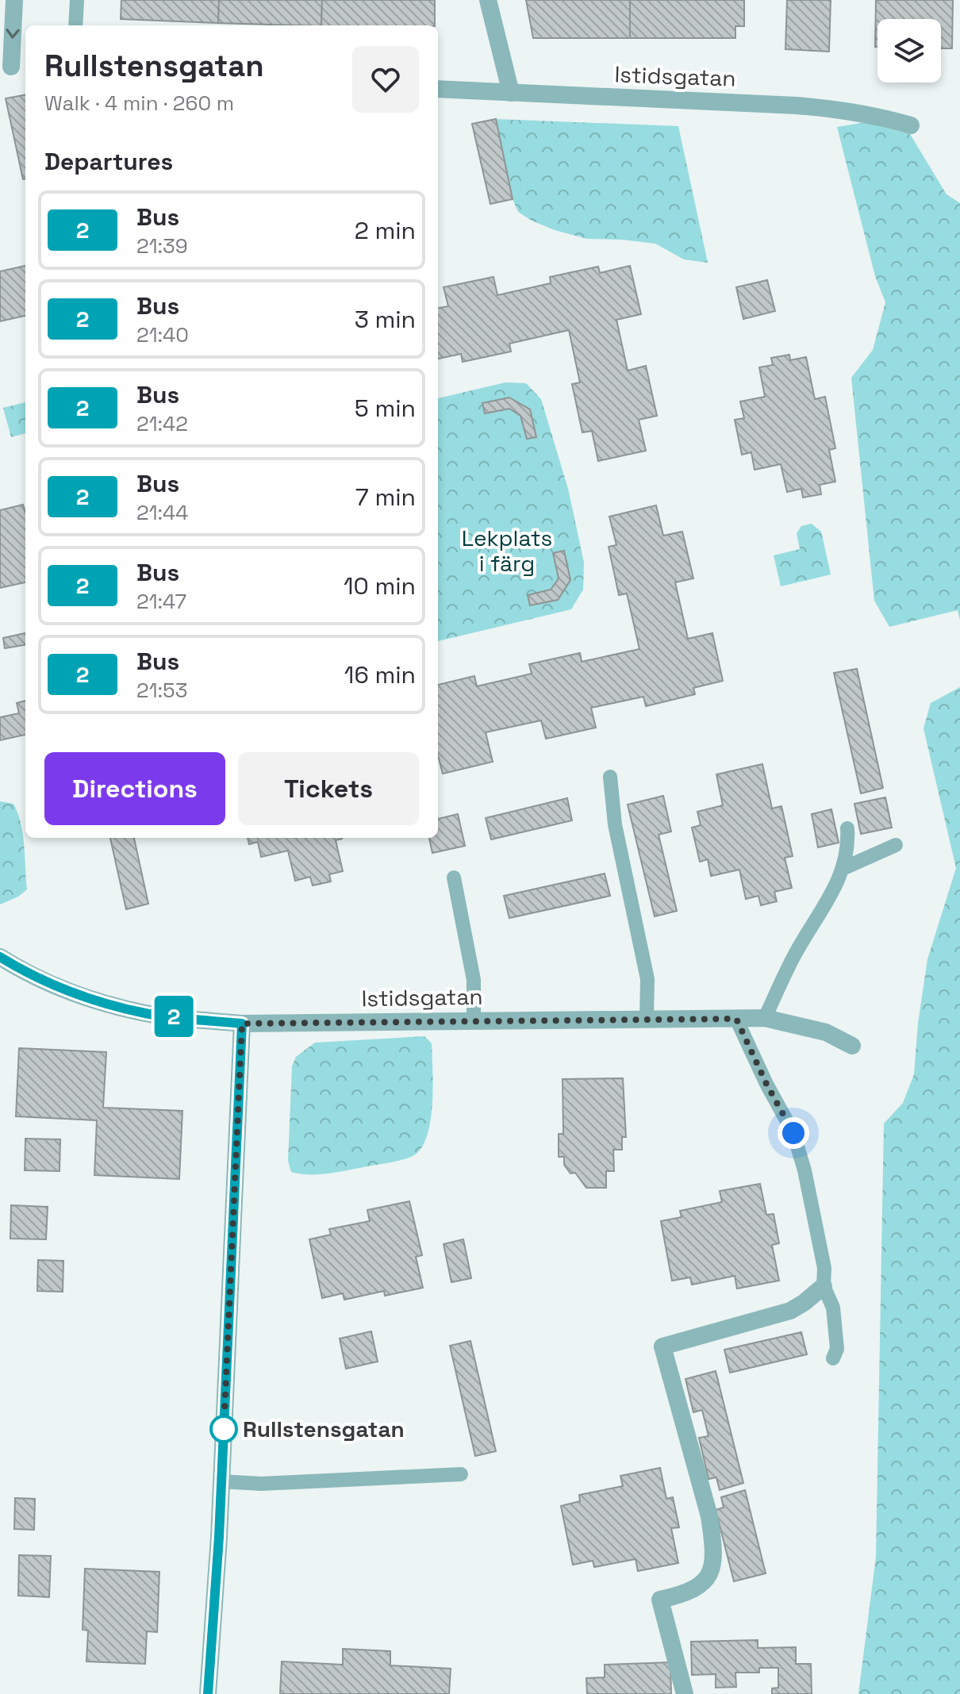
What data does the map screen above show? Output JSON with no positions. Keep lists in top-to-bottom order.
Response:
{
  "streets": {
    "street": ["Istidsgatan"]
  },
  "parks": ["Lekplats i färg"],
  "places": ["Rullstensgatan"],
  "lines": ["bus line 2"],
  "page": {
    "on_map": "2",
    "heading": [
      ["Rullstensgatan", "Walk · 4 min · 260 m"],
      "Departures"
    ],
    "list": [
      {
        "mark": "2",
        "name": "Bus",
        "note": "21:39",
        "value": "2 min"
      },
      {
        "mark": "2",
        "name": "Bus",
        "note": "21:40",
        "value": "3 min"
      },
      {
        "mark": "2",
        "name": "Bus",
        "note": "21:42",
        "value": "5 min"
      },
      {
        "mark": "2",
        "name": "Bus",
        "note": "21:44",
        "value": "7 min"
      },
      {
        "mark": "2",
        "name": "Bus",
        "note": "21:47",
        "value": "10 min"
      },
      {
        "mark": "2",
        "name": "Bus",
        "note": "21:53",
        "value": "16 min"
      }
    ],
    "buttons": ["Directions", "Tickets"]
  }
}
